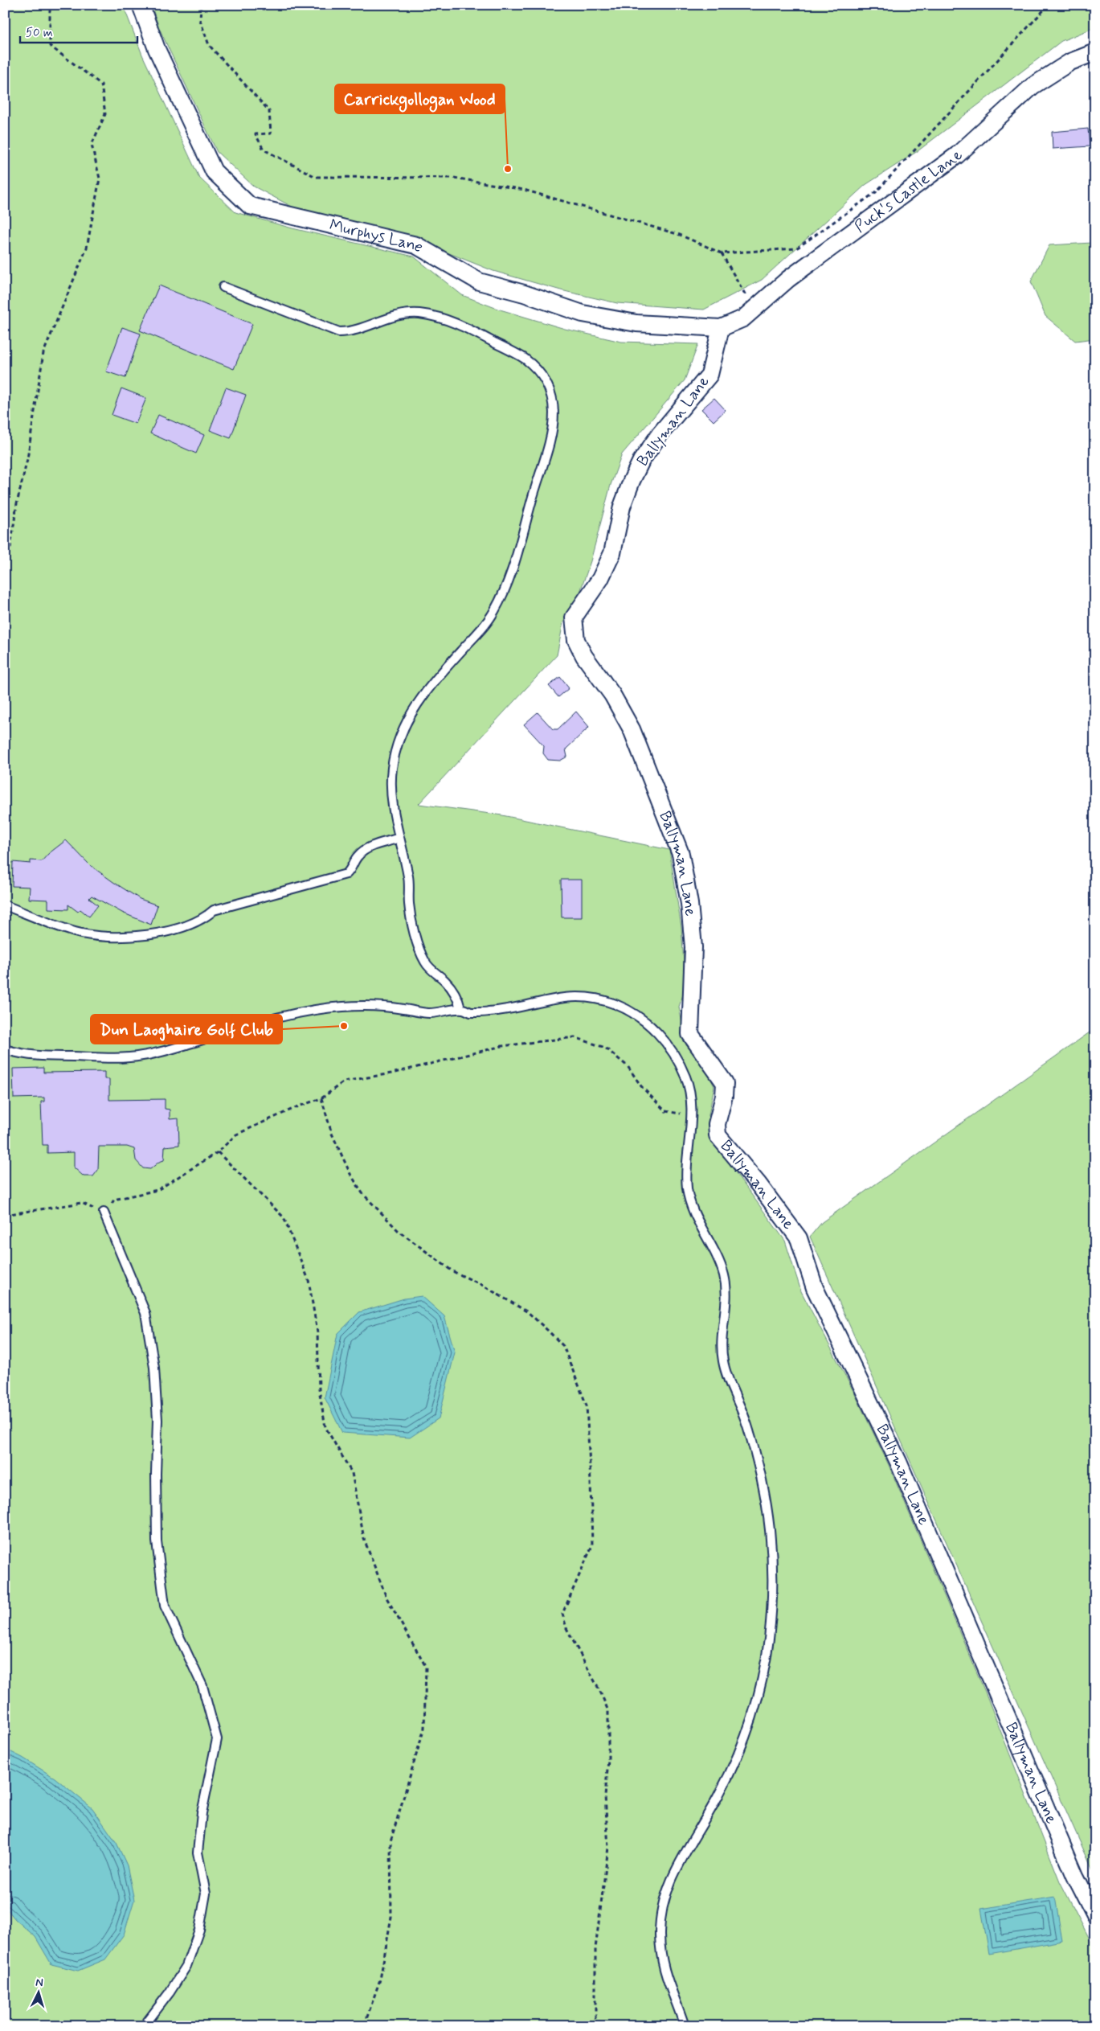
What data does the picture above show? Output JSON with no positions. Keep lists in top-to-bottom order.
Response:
{
  "streets": {
    "street": ["Puck's Castle Lane", "Murphys Lane", "Ballyman Lane"]
  },
  "crossings": [
    ["Puck's Castle Lane", "Murphys Lane"],
    ["Puck's Castle Lane", "Ballyman Lane"],
    ["Murphys Lane", "Ballyman Lane"]
  ],
  "places": ["Carrickgollogan Wood", "Dun Laoghaire Golf Club"],
  "scale_bar": "50 m",
  "north": "top"
}
